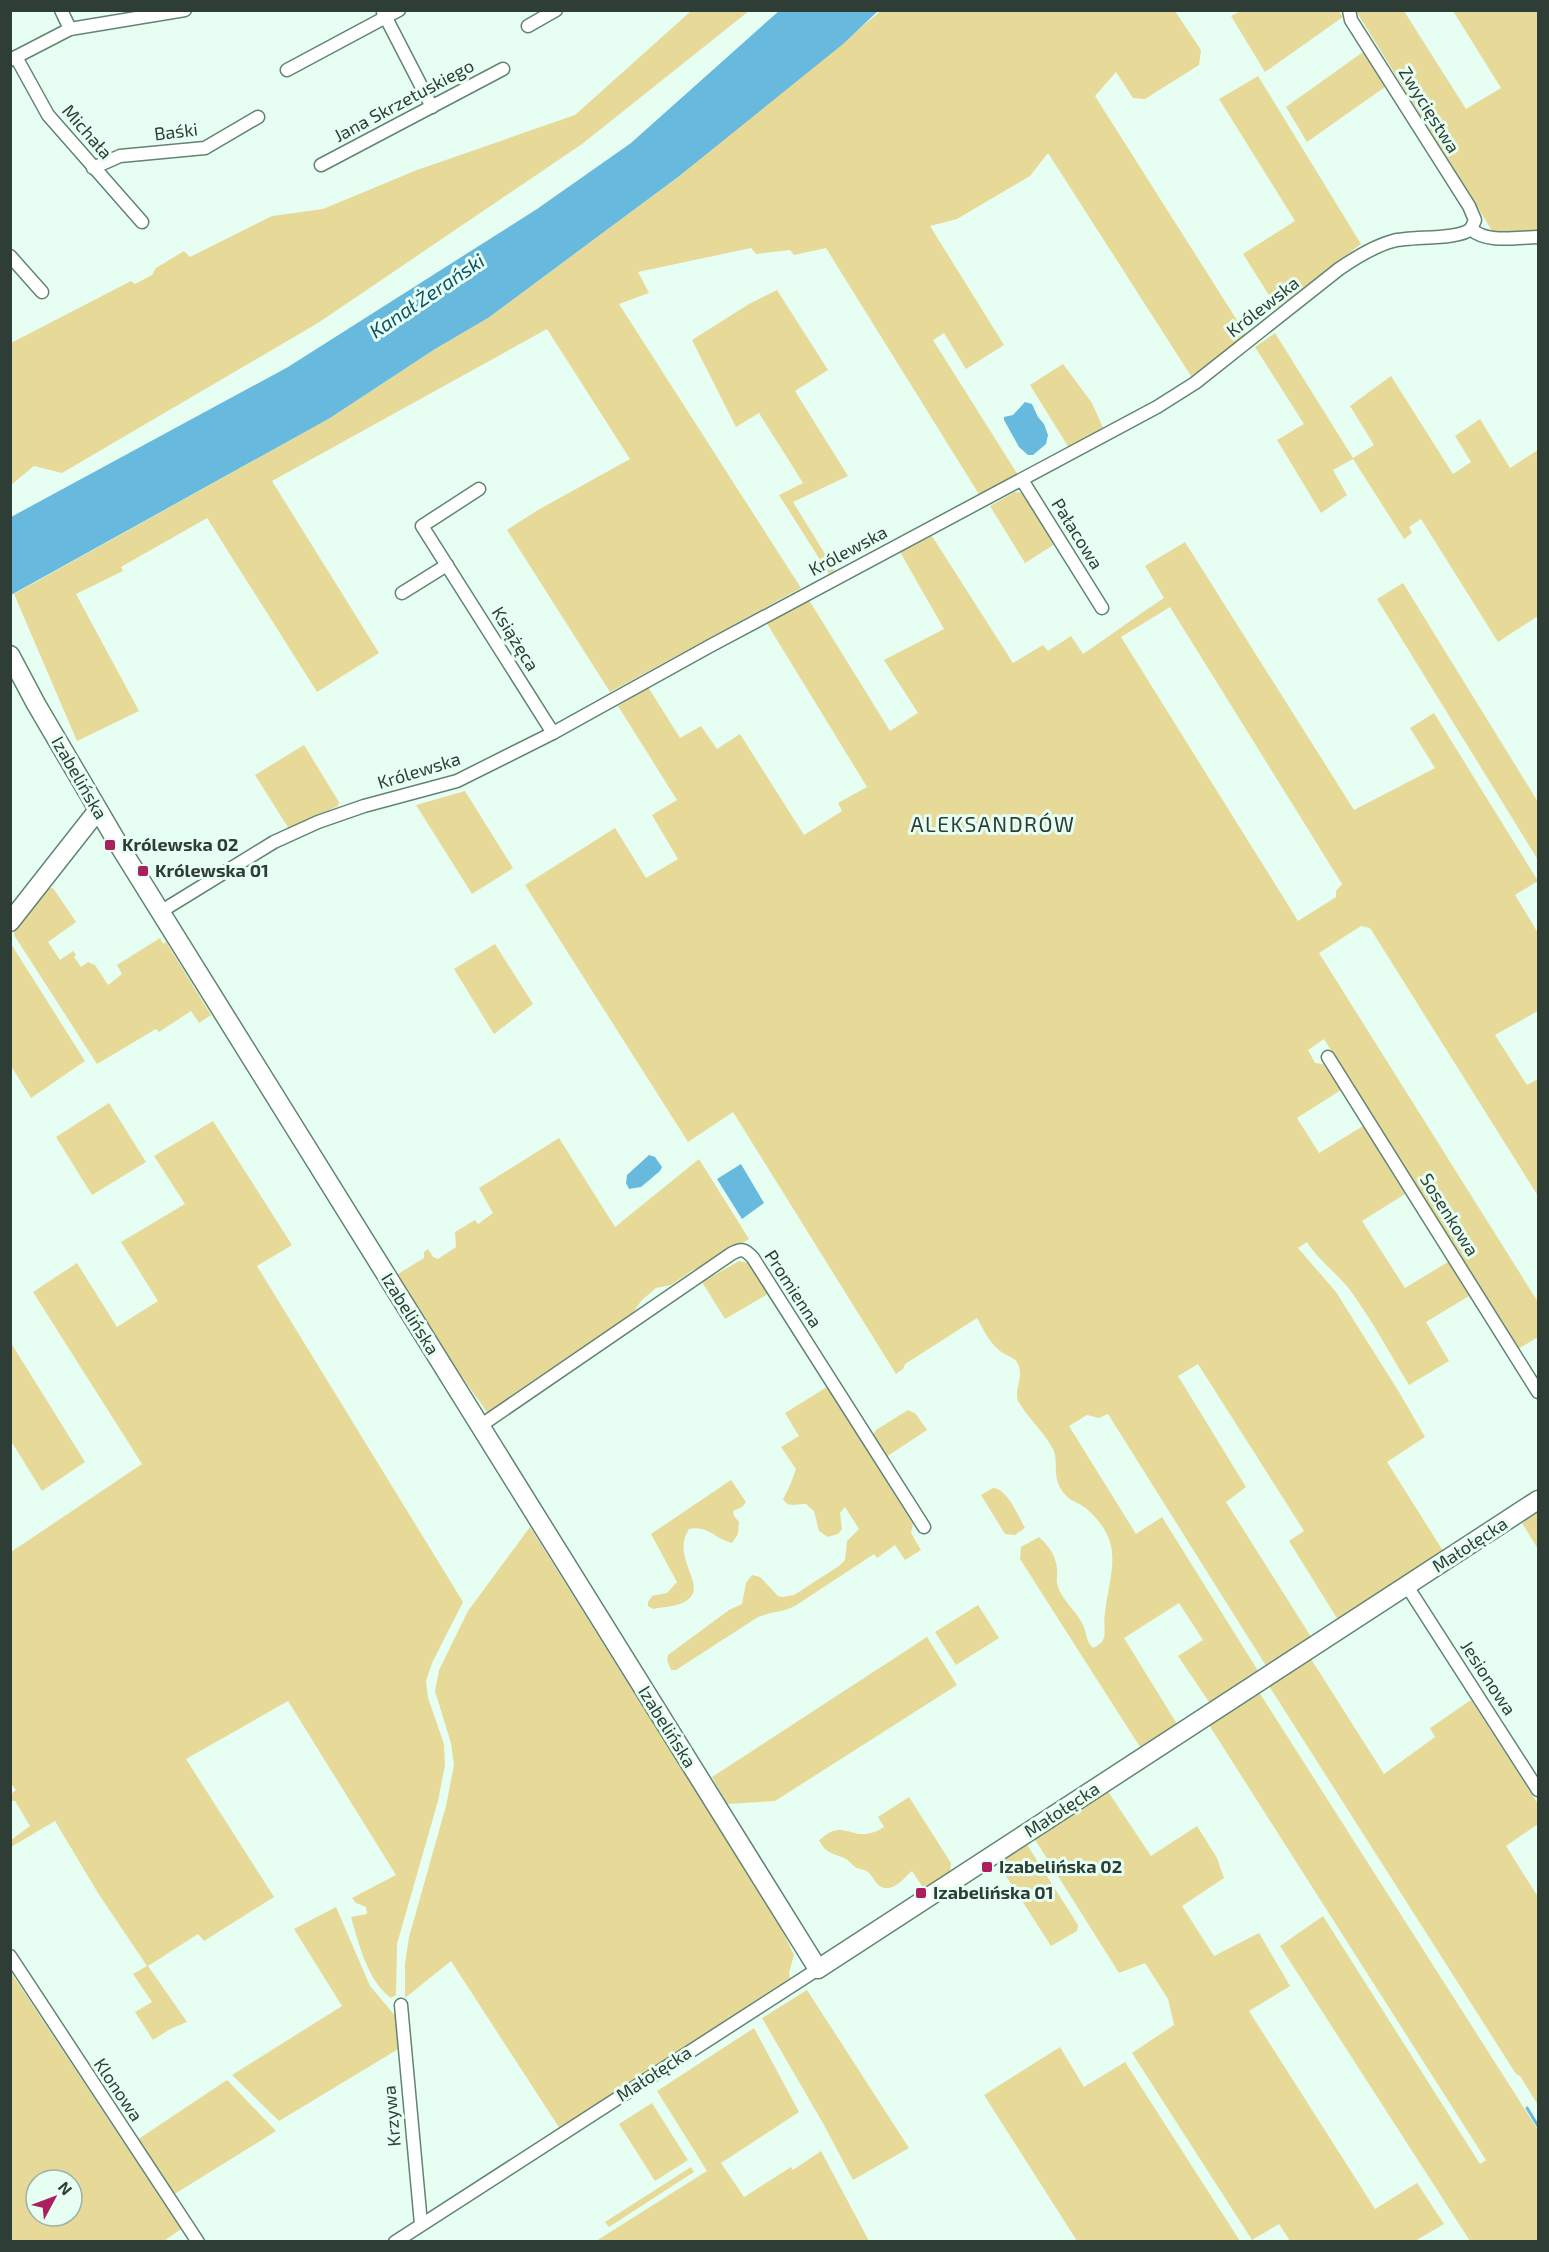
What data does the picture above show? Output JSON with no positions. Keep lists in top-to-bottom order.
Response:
{
  "streets": {
    "street": [
      "Jana Skrzetuskiego",
      "Zwycięstwa",
      "Michała",
      "Baśki",
      "Królewska",
      "Pałacowa",
      "Książęca",
      "Izabelińska",
      "Sosenkowa",
      "Promienna",
      "Małołęcka",
      "Jesionowa",
      "Klonowa",
      "Krzywa"
    ]
  },
  "crossings": [
    ["Zwycięstwa", "Królewska"],
    ["Michała", "Baśki"],
    ["Królewska", "Pałacowa"],
    ["Królewska", "Książęca"],
    ["Królewska", "Izabelińska"],
    ["Izabelińska", "Promienna"],
    ["Izabelińska", "Małołęcka"],
    ["Małołęcka", "Jesionowa"],
    ["Małołęcka", "Krzywa"]
  ],
  "districts": ["ALEKSANDRÓW"],
  "water": ["Kanał Żerański"],
  "places": {
    "transit": [
      "Królewska 02",
      "Królewska 01",
      "Izabelińska 02",
      "Izabelińska 01"
    ]
  },
  "north": "top right"
}
